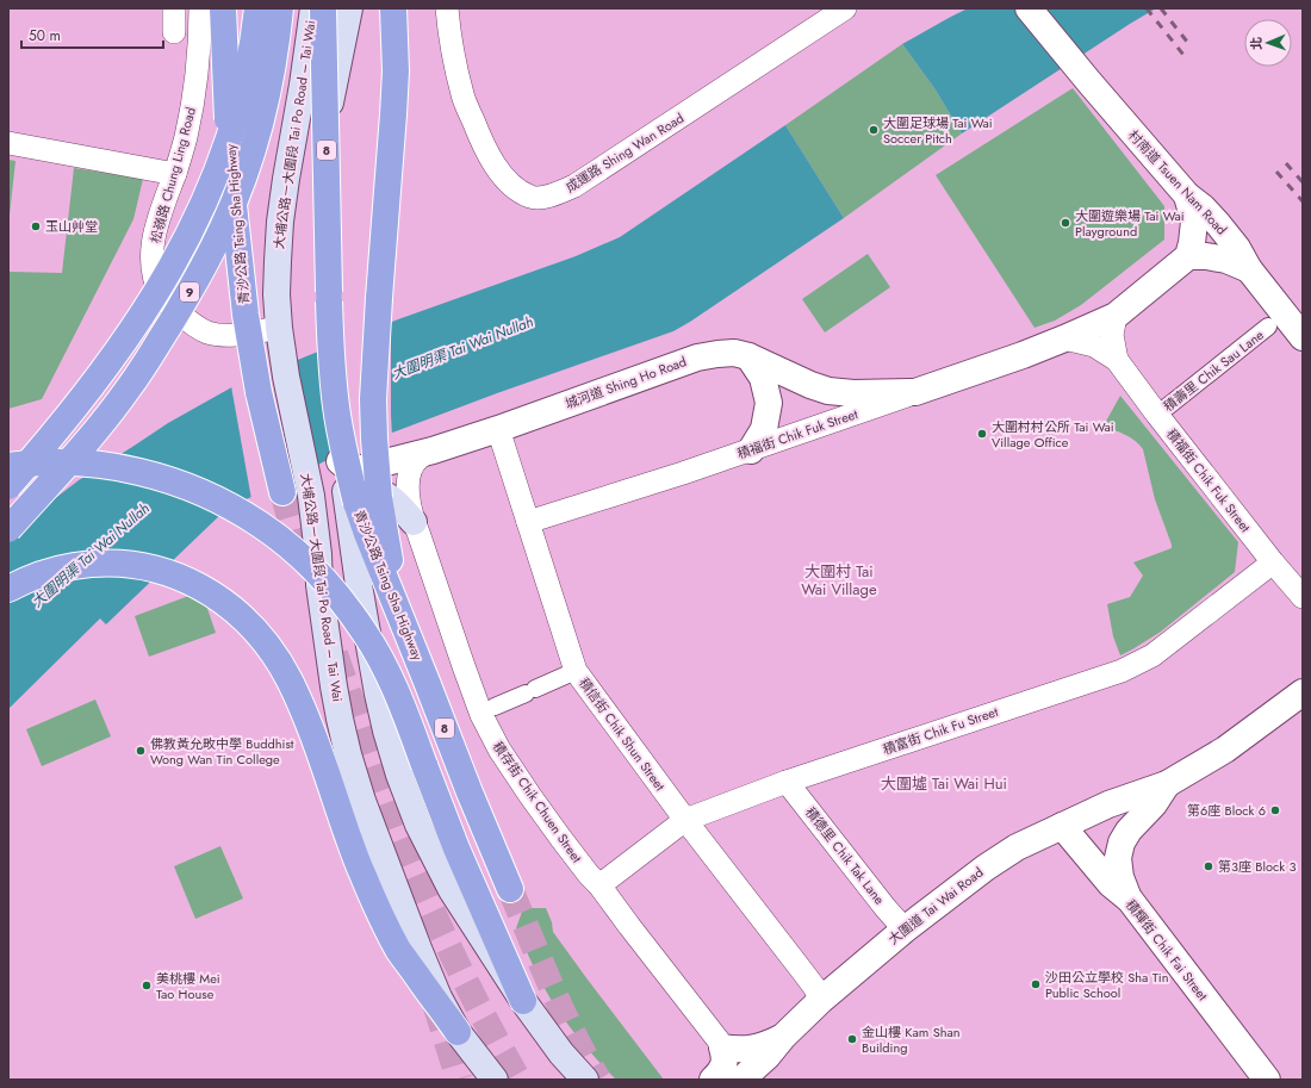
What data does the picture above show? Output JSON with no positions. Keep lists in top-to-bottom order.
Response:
{
  "streets": {
    "highway": ["8", "青沙公路 Tsing Sha Highway", "9"],
    "main road": ["大埔公路－大圍段 Tai Po Road – Tai Wai"],
    "street": [
      "成運路 Shing Wan Road",
      "松嶺路 Chung Ling Road",
      "村南道 Tsuen Nam Road",
      "積壽里 Chik Sau Lane",
      "城河道 Shing Ho Road",
      "積福街 Chik Fuk Street",
      "積富街 Chik Fu Street",
      "積信街 Chik Shun Street",
      "積存街 Chik Chuen Street",
      "積德里 Chik Tak Lane",
      "大圍道 Tai Wai Road",
      "積輝街 Chik Fai Street"
    ]
  },
  "crossings": [
    ["大埔公路－大圍段 Tai Po Road – Tai Wai", "松嶺路 Chung Ling Road"],
    ["積壽里 Chik Sau Lane", "積福街 Chik Fuk Street"],
    ["城河道 Shing Ho Road", "積福街 Chik Fuk Street"],
    ["城河道 Shing Ho Road", "積信街 Chik Shun Street"],
    ["城河道 Shing Ho Road", "積存街 Chik Chuen Street"],
    ["積福街 Chik Fuk Street", "積富街 Chik Fu Street"],
    ["積福街 Chik Fuk Street", "積信街 Chik Shun Street"],
    ["積富街 Chik Fu Street", "積信街 Chik Shun Street"],
    ["積富街 Chik Fu Street", "積存街 Chik Chuen Street"],
    ["積富街 Chik Fu Street", "積德里 Chik Tak Lane"],
    ["積信街 Chik Shun Street", "大圍道 Tai Wai Road"],
    ["積德里 Chik Tak Lane", "大圍道 Tai Wai Road"],
    ["大圍道 Tai Wai Road", "積輝街 Chik Fai Street"]
  ],
  "districts": ["大圍村 Tai Wai Village", "大圍墟 Tai Wai Hui"],
  "water": ["大圍明渠 Tai Wai Nullah"],
  "places": [
    "大圍足球場 Tai Wai Soccer Pitch",
    "大圍遊樂場 Tai Wai Playground",
    "玉山艸堂",
    "大圍村村公所 Tai Wai Village Office",
    "佛教黃允畋中學 Buddhist Wong Wan Tin College",
    "第6座 Block 6",
    "第3座 Block 3",
    "沙田公立學校 Sha Tin Public School",
    "美桃樓 Mei Tao House",
    "金山樓 Kam Shan Building"
  ],
  "scale_bar": "50 m",
  "north": "left"
}
